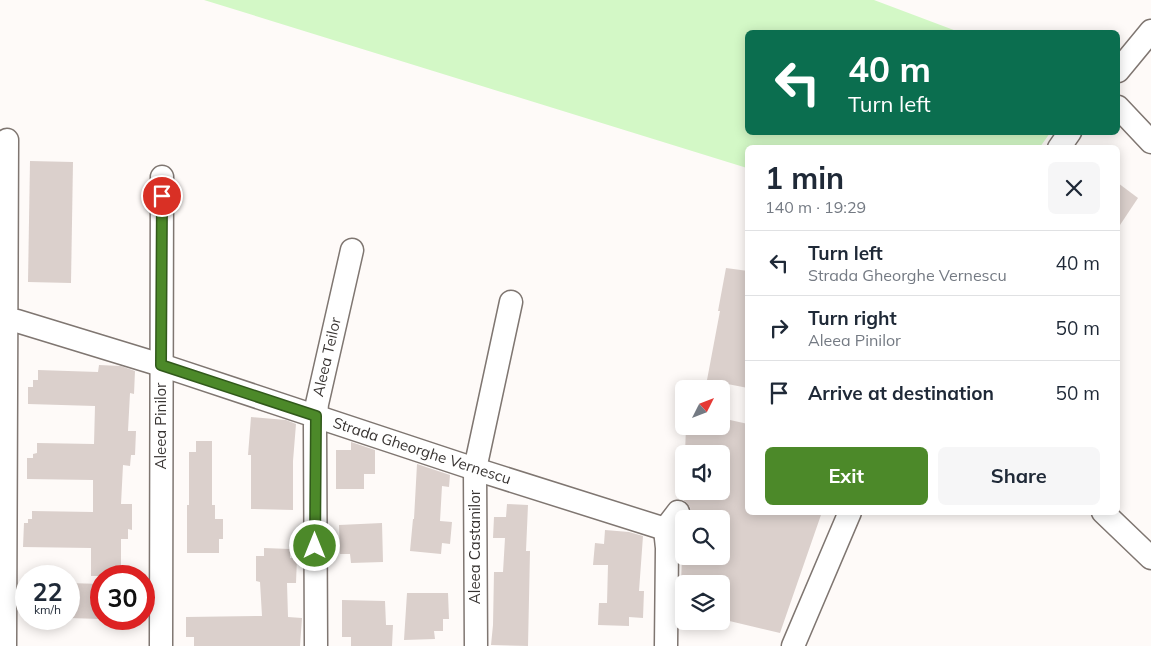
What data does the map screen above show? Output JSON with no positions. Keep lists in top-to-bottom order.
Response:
{
  "streets": {
    "street": [
      "Aleea Teilor",
      "Aleea Pinilor",
      "Strada Gheorghe Vernescu",
      "Aleea Castanilor"
    ]
  },
  "crossings": [
    ["Aleea Teilor", "Strada Gheorghe Vernescu"],
    ["Aleea Pinilor", "Strada Gheorghe Vernescu"],
    ["Strada Gheorghe Vernescu", "Aleea Castanilor"]
  ],
  "north": "top right",
  "page": {
    "turn": ["40 m", "Turn left"],
    "heading": ["1 min", "140 m · 19:29"],
    "list": [
      {
        "name": "Turn left",
        "note": "Strada Gheorghe Vernescu",
        "value": "40 m"
      },
      {
        "name": "Turn right",
        "note": "Aleea Pinilor",
        "value": "50 m"
      },
      {
        "name": "Arrive at destination",
        "value": "50 m"
      }
    ],
    "buttons": ["Exit", "Share"],
    "speed": "22 km/h",
    "limit": "30"
  }
}
